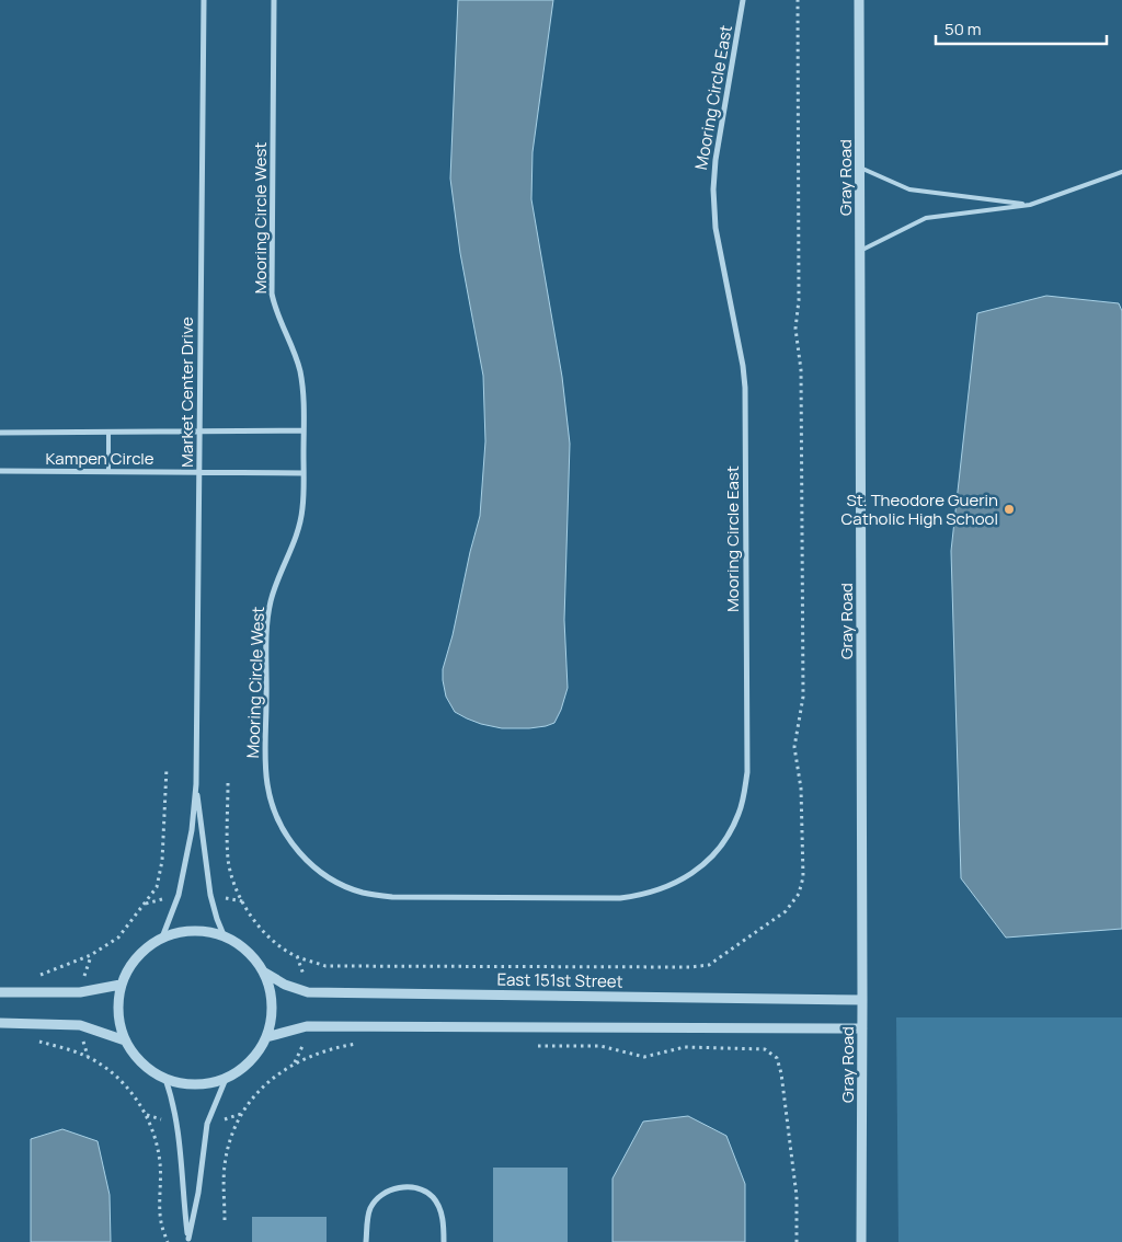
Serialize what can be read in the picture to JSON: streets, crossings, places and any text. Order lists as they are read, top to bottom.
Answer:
{
  "streets": {
    "street": [
      "Mooring Circle East",
      "Gray Road",
      "Mooring Circle West",
      "Market Center Drive",
      "Kampen Circle",
      "East 151st Street"
    ]
  },
  "crossings": [
    ["Mooring Circle East", "Mooring Circle West"],
    ["Gray Road", "East 151st Street"],
    ["Mooring Circle West", "Kampen Circle"],
    ["Market Center Drive", "Kampen Circle"],
    ["Market Center Drive", "East 151st Street"]
  ],
  "places": ["St. Theodore Guerin Catholic High School"],
  "scale_bar": "50 m"
}
